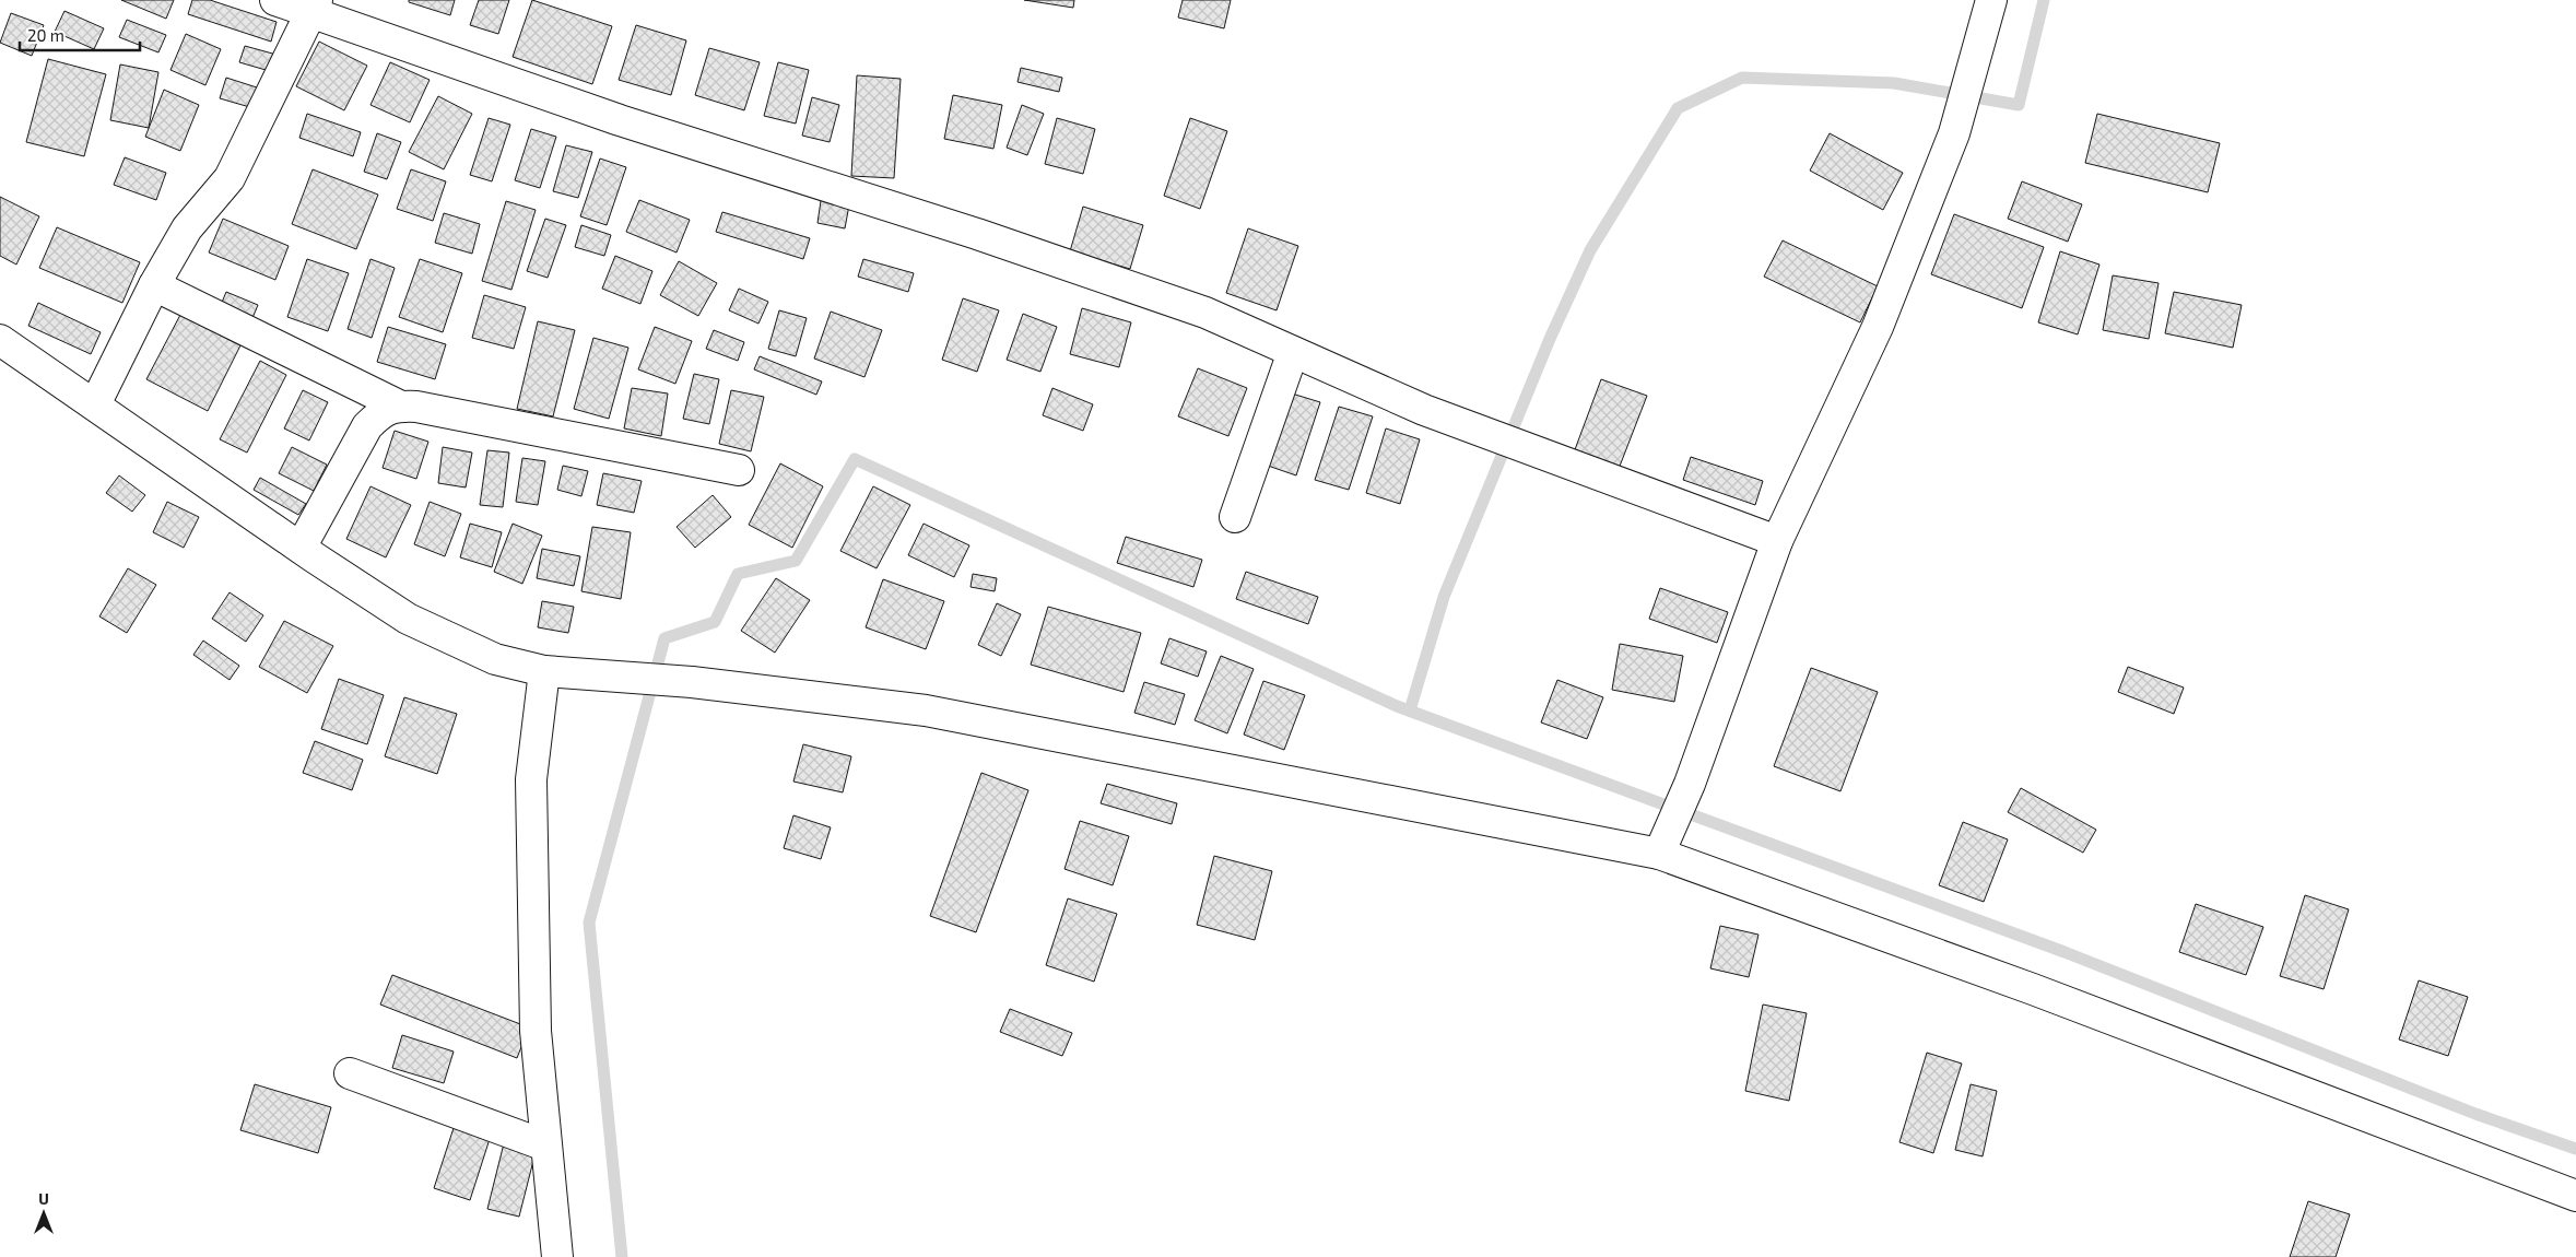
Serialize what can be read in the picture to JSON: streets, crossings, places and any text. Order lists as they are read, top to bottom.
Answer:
{
  "scale_bar": "20 m",
  "north": "top"
}
